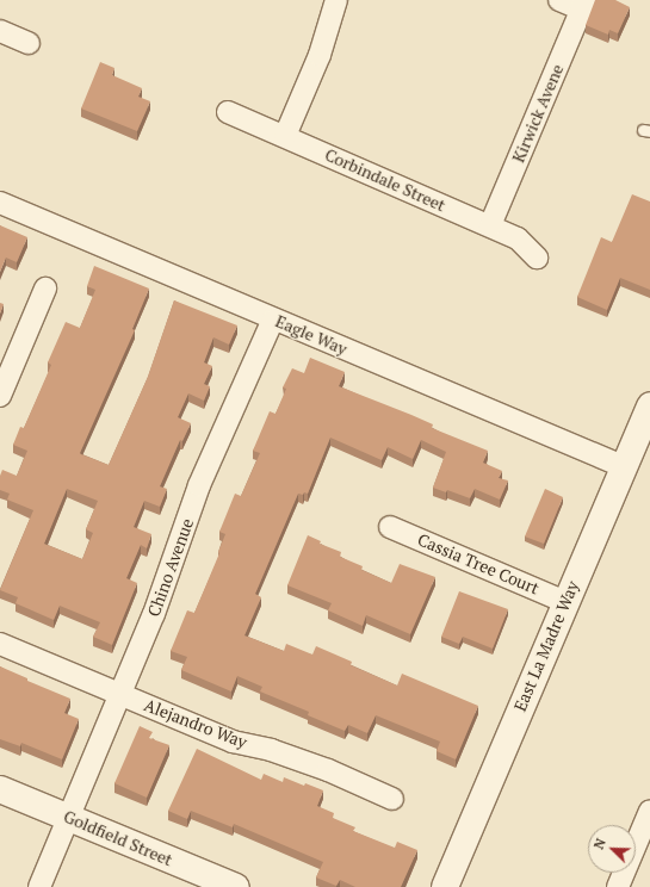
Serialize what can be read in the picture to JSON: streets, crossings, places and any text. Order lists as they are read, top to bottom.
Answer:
{
  "streets": {
    "street": [
      "Kirwick Avene",
      "Corbindale Street",
      "Eagle Way",
      "Cassia Tree Court",
      "Chino Avenue",
      "East La Madre Way",
      "Alejandro Way",
      "Goldfield Street"
    ]
  },
  "crossings": [
    ["Kirwick Avene", "Corbindale Street"],
    ["Eagle Way", "Chino Avenue"],
    ["Eagle Way", "East La Madre Way"],
    ["Cassia Tree Court", "East La Madre Way"],
    ["Chino Avenue", "Alejandro Way"],
    ["Chino Avenue", "Goldfield Street"]
  ],
  "north": "top left"
}
